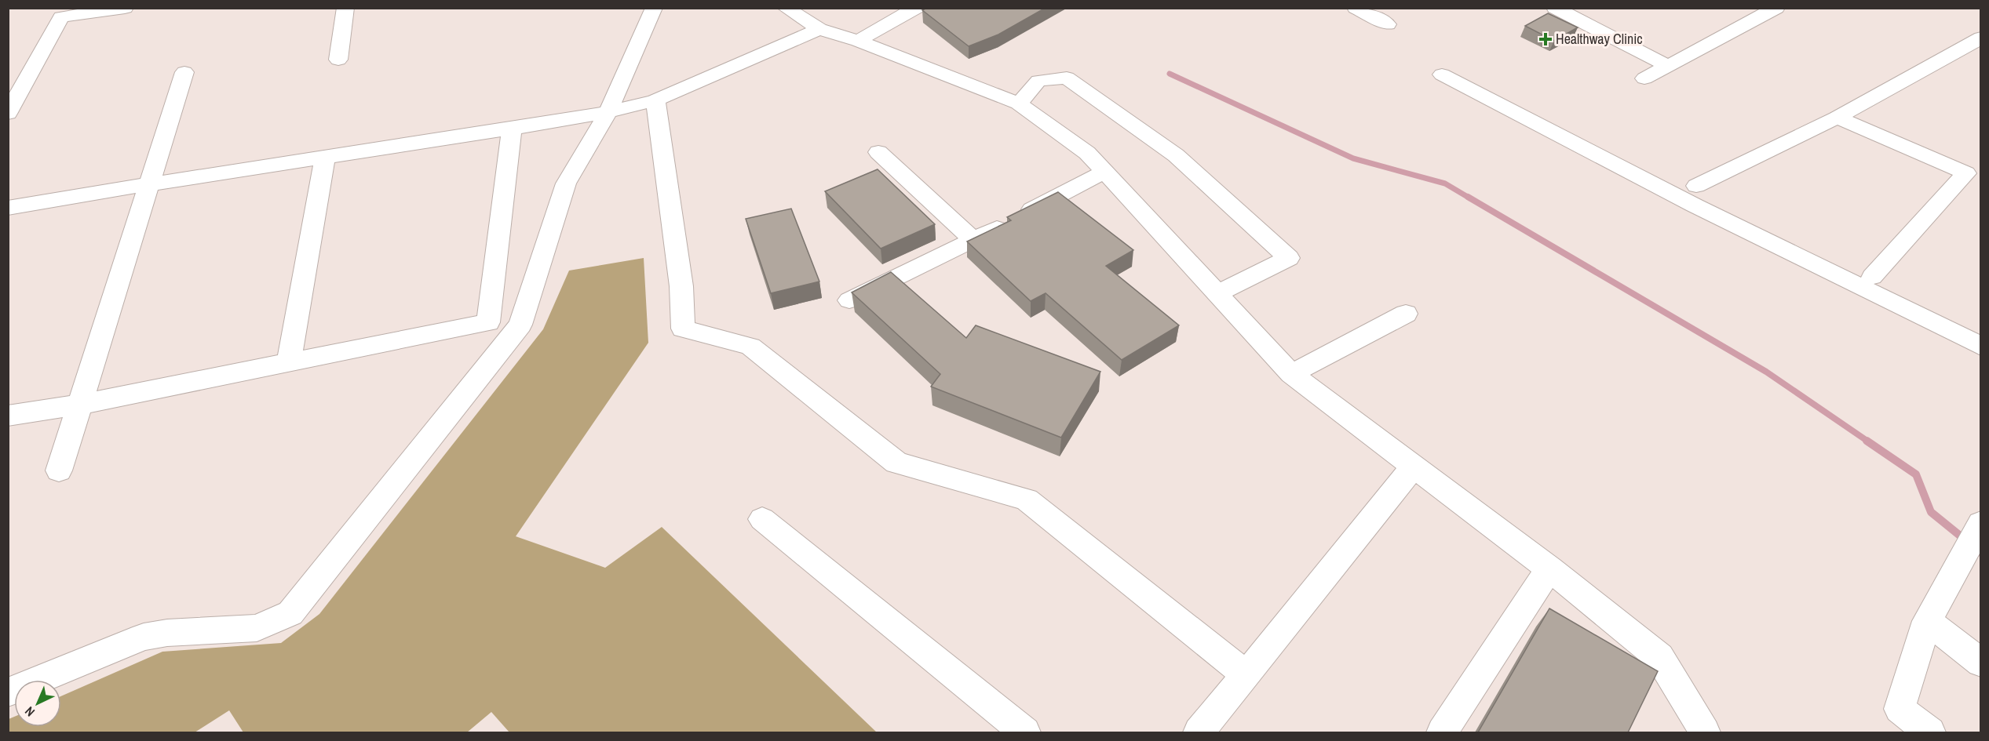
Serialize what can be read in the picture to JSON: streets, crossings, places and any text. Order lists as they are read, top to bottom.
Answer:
{
  "places": {
    "health": ["Healthway Clinic"]
  },
  "north": "bottom left"
}
